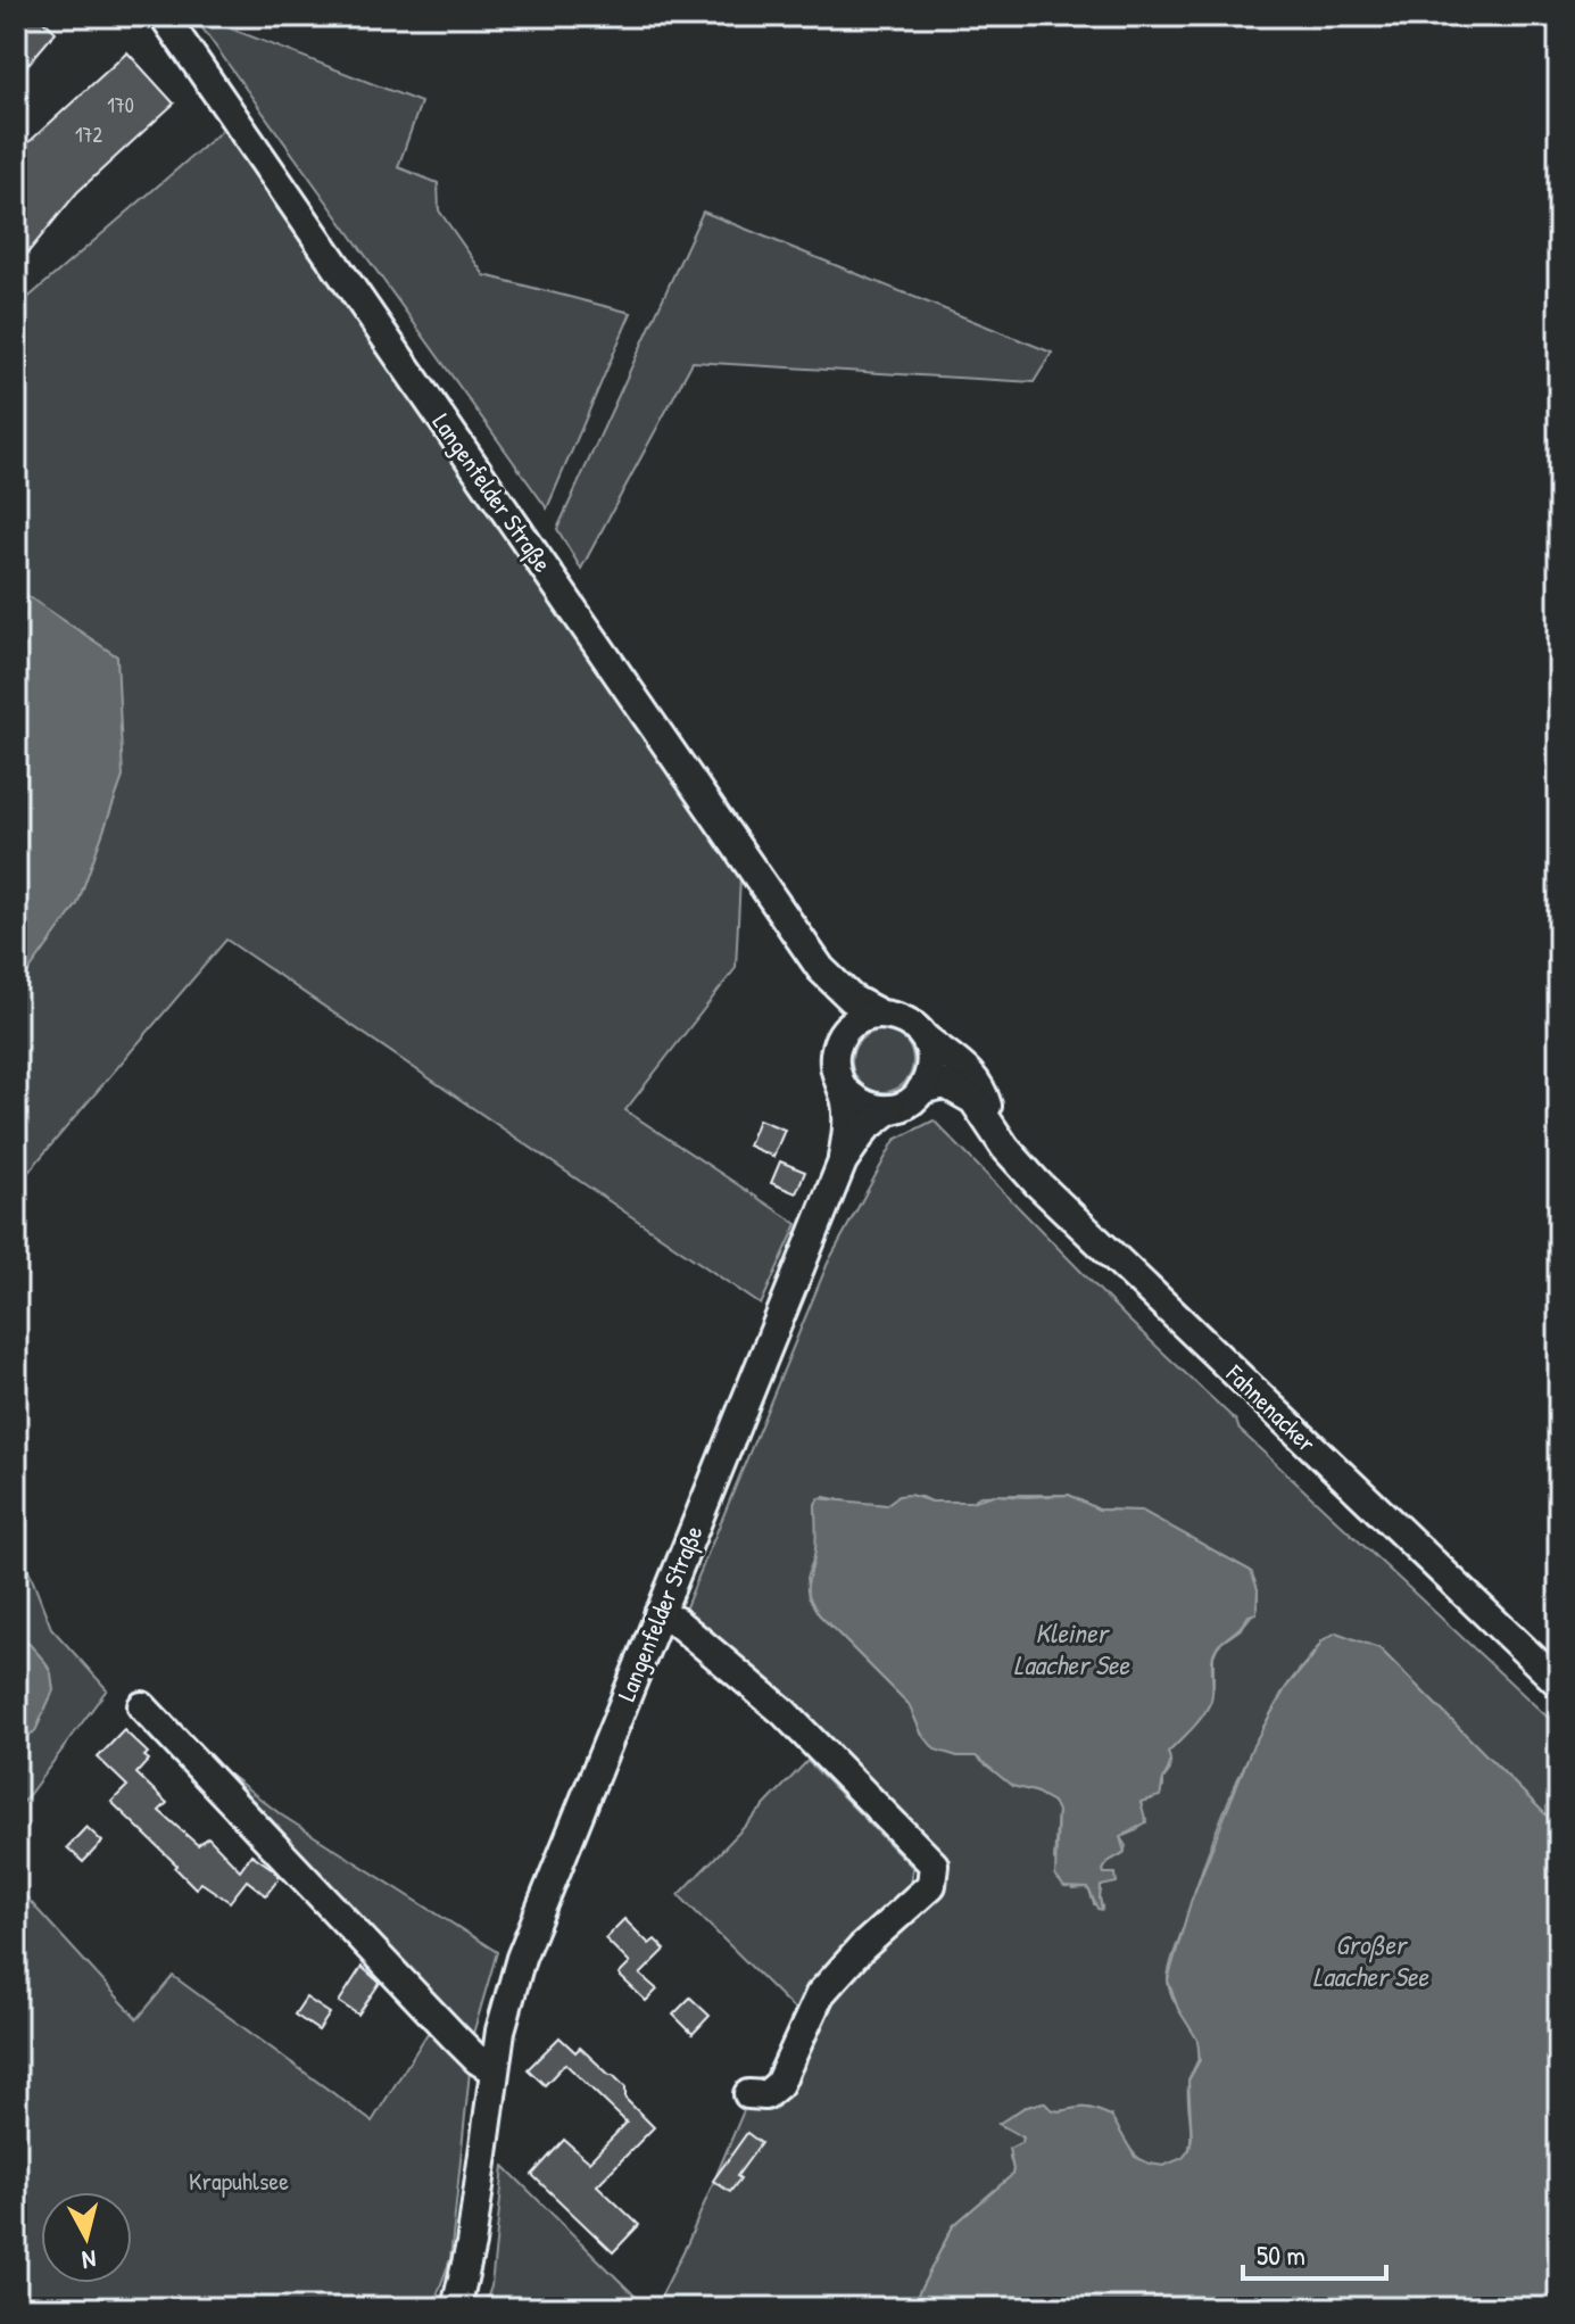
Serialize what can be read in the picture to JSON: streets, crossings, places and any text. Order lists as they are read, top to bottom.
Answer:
{
  "streets": {
    "street": ["Langenfelder Straße", "Fahnenacker"]
  },
  "crossings": [
    ["Langenfelder Straße", "Fahnenacker"]
  ],
  "water": ["Kleiner Laacher See", "Großer Laacher See"],
  "parks": ["Krapuhlsee"],
  "house_numbers": ["170", "172"],
  "scale_bar": "50 m",
  "north": "bottom"
}
